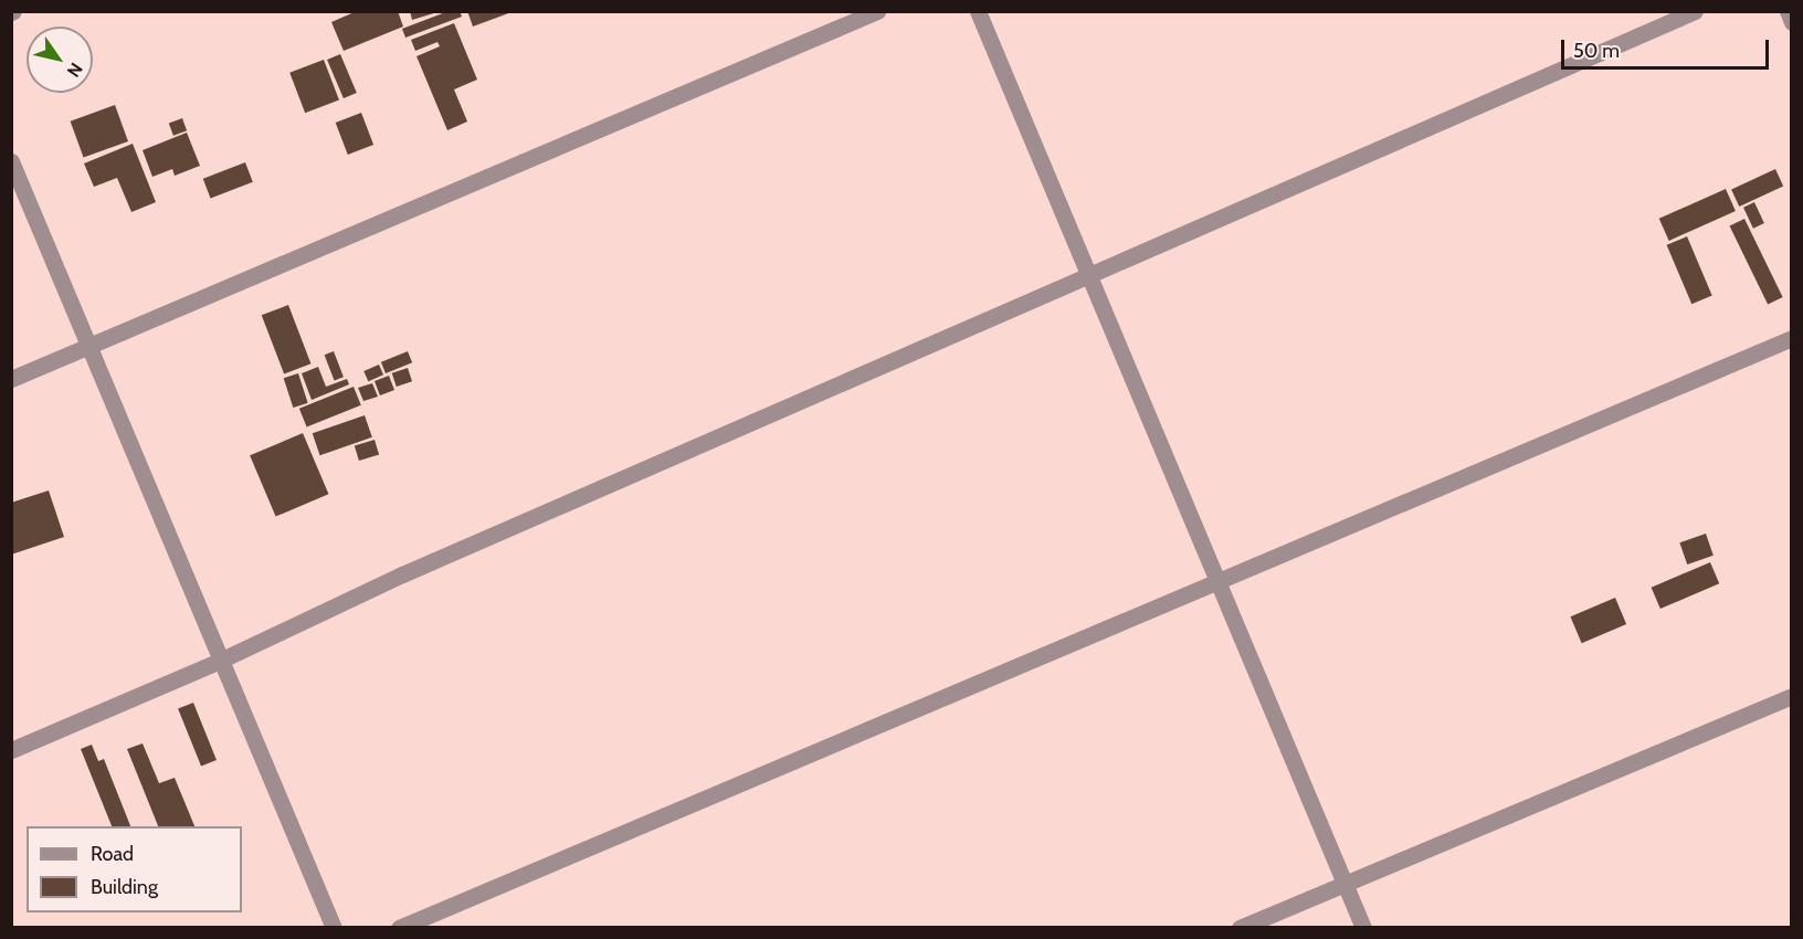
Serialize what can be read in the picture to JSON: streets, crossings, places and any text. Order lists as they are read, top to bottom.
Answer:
{
  "legend": ["Road", "Building"],
  "scale_bar": "50 m",
  "north": "bottom right"
}
